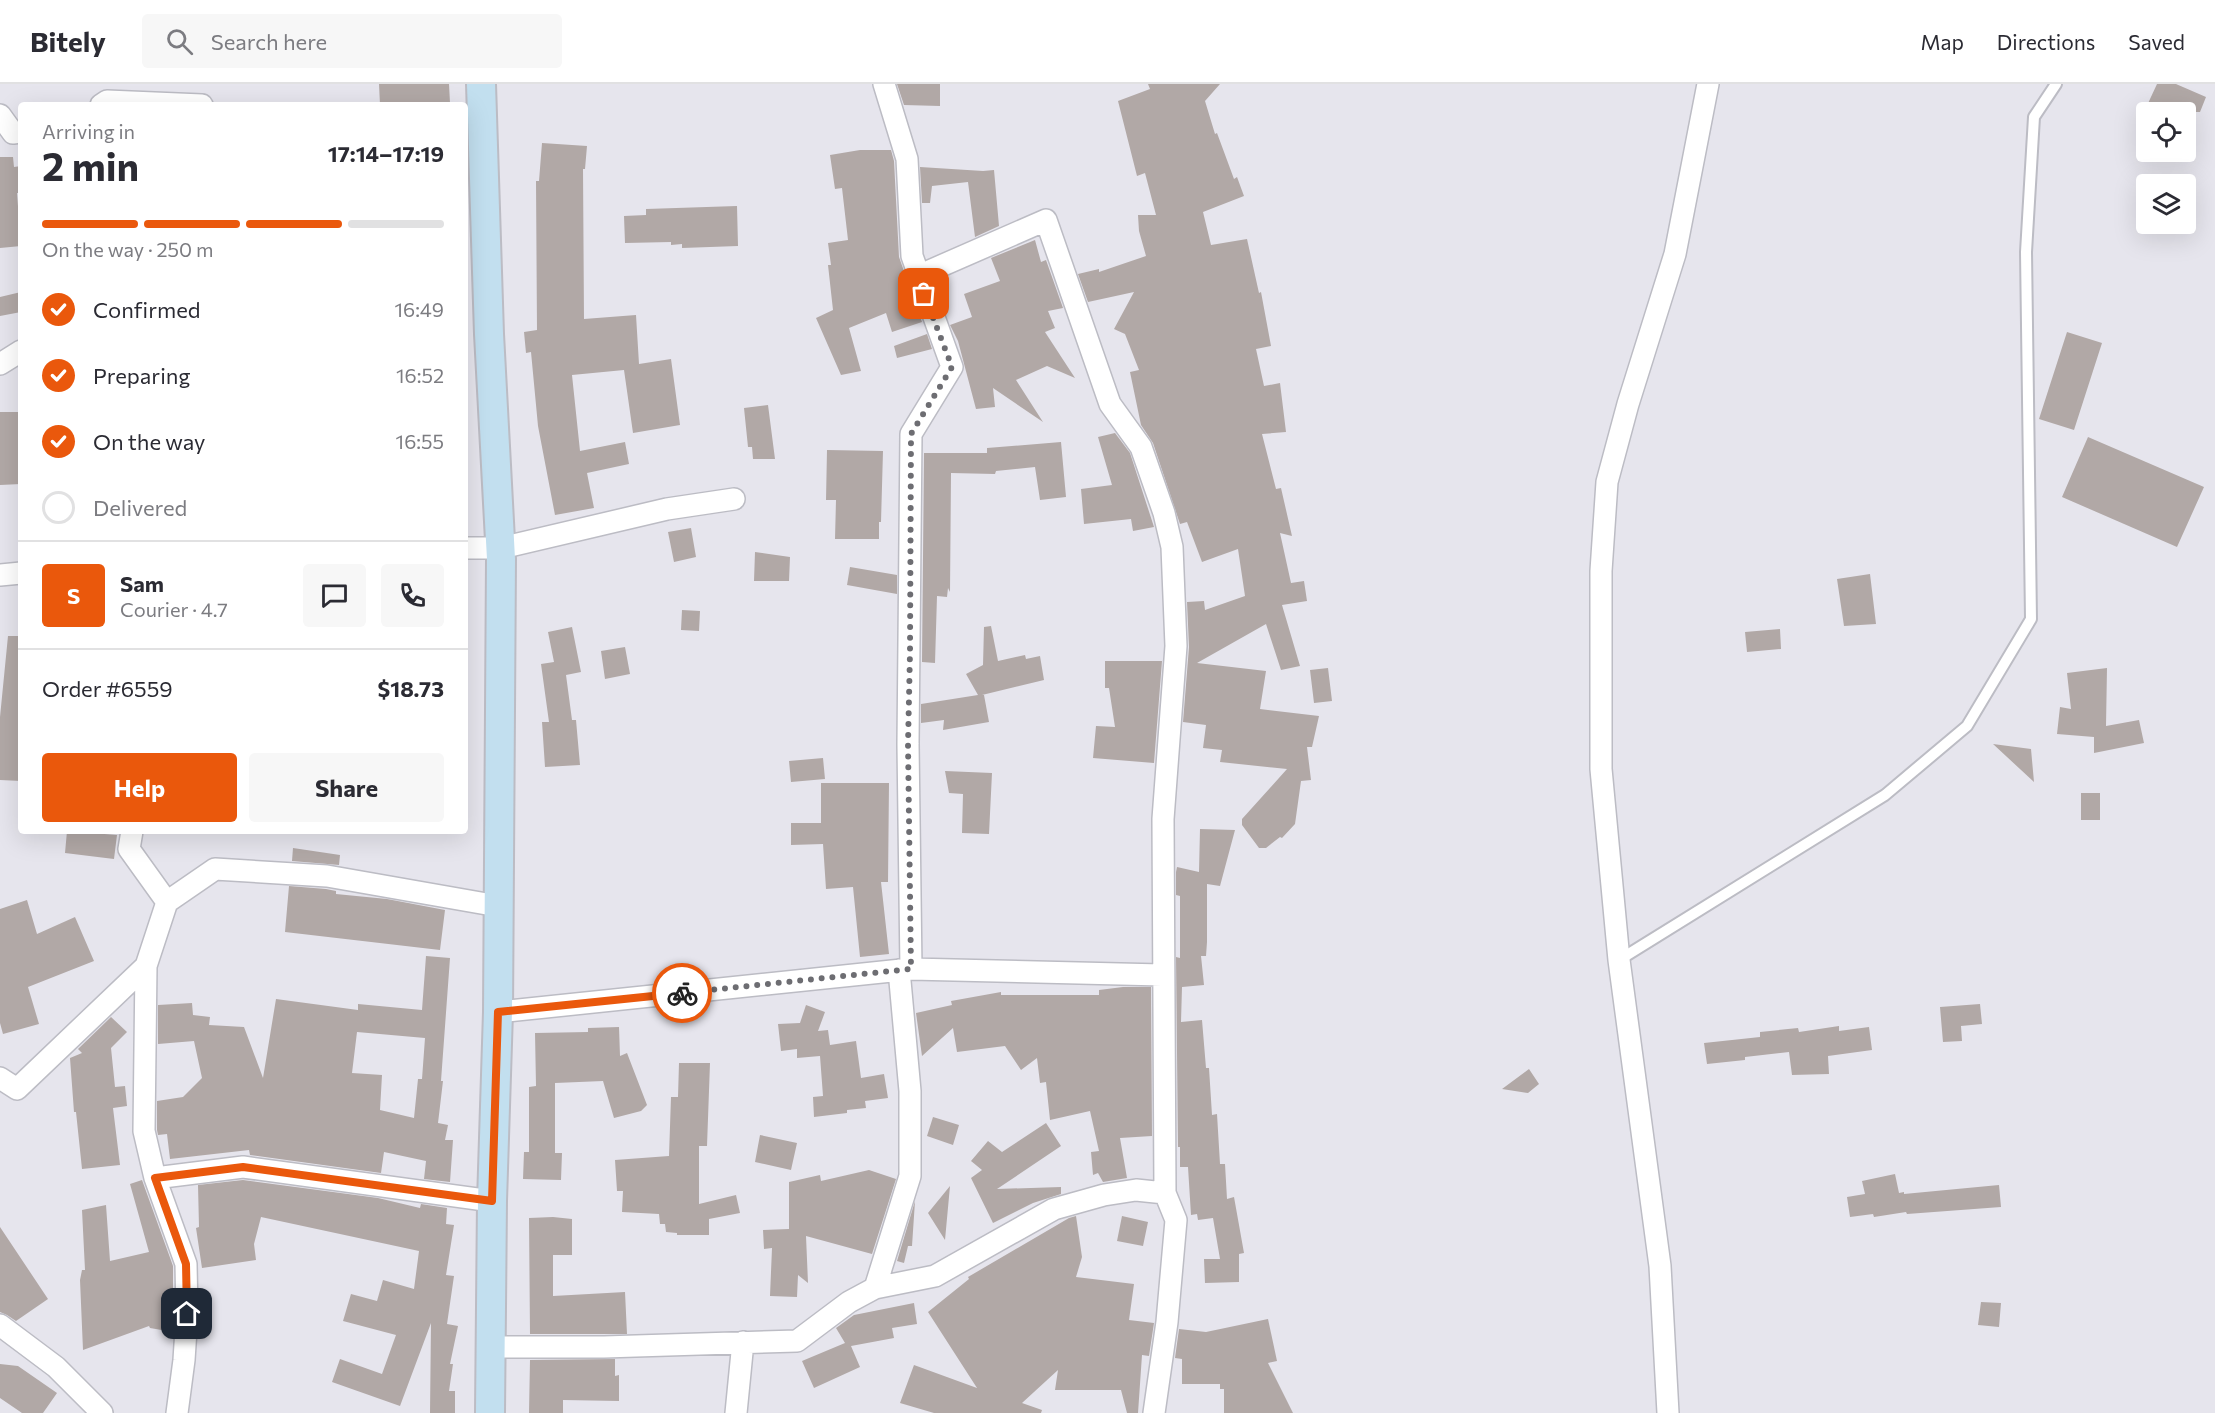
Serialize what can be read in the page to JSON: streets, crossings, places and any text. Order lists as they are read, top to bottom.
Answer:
{
  "page": {
    "header": "Bitely",
    "search": "Search here",
    "nav": ["Map", "Directions", "Saved"],
    "heading": ["2 min", "Arriving in", "17:14–17:19"],
    "panel": [
      "Sam",
      "Courier · 4.7",
      "Order #6559",
      "$18.73"
    ],
    "bar": "On the way · 250 m",
    "list": [
      ["Confirmed", "16:49"],
      ["Preparing", "16:52"],
      ["On the way", "16:55"],
      "Delivered"
    ],
    "round": "S",
    "buttons": ["Help", "Share"]
  }
}
